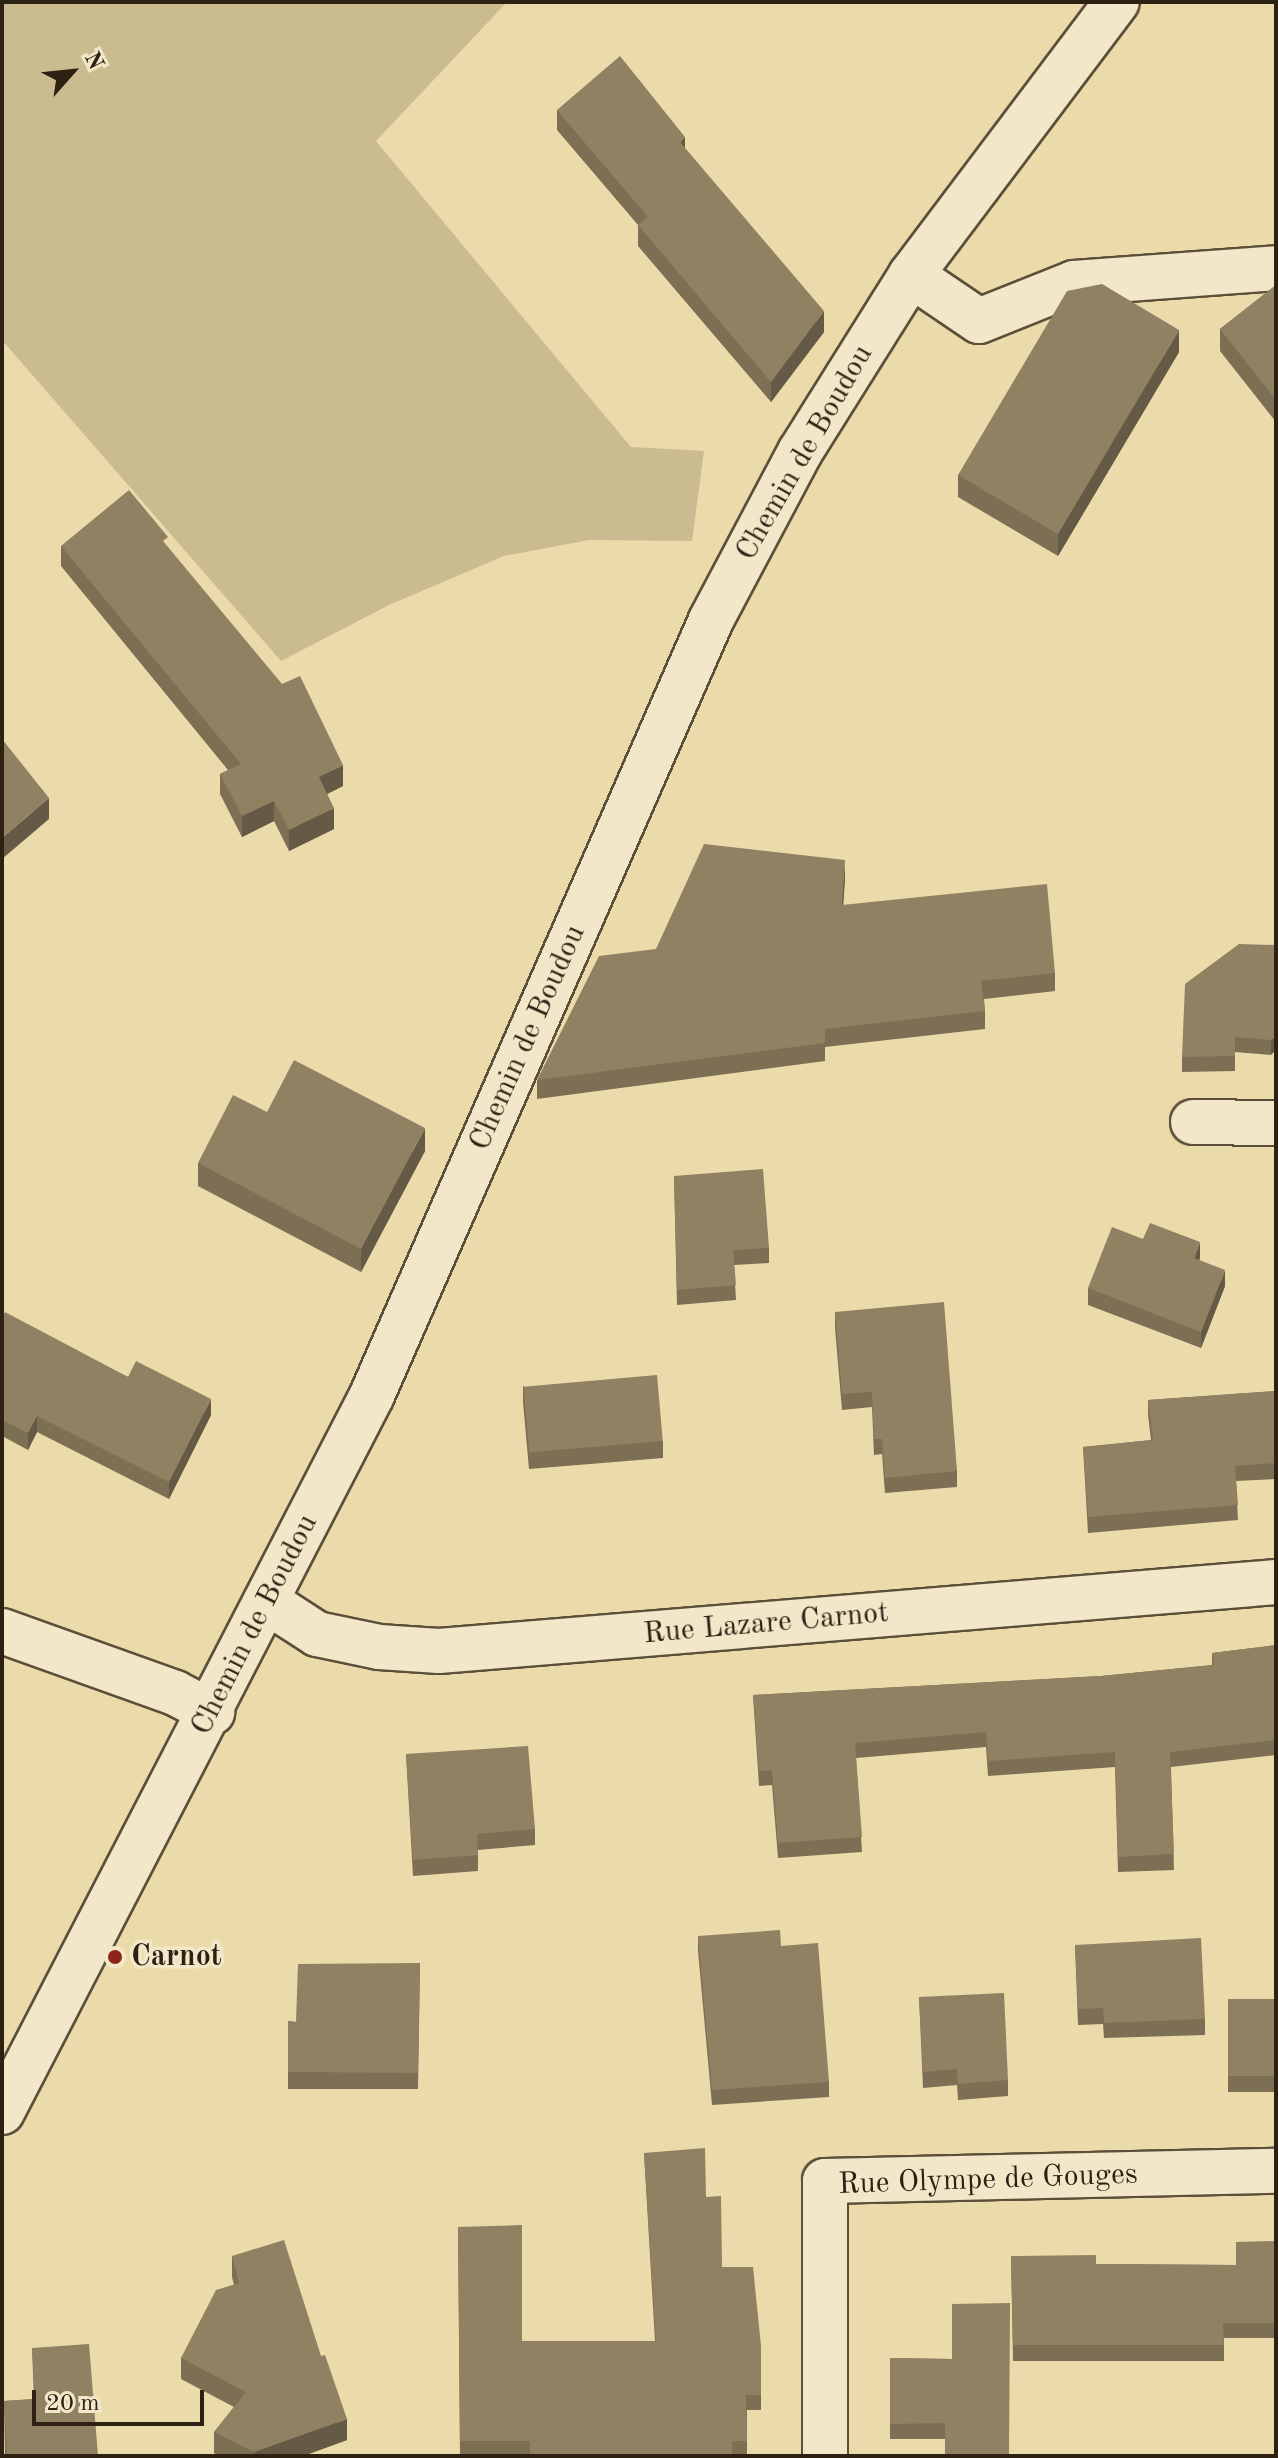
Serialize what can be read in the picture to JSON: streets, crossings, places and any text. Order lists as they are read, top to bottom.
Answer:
{
  "streets": {
    "street": ["Chemin de Boudou", "Rue Lazare Carnot", "Rue Olympe de Gouges"]
  },
  "crossings": [
    ["Chemin de Boudou", "Rue Lazare Carnot"]
  ],
  "places": ["Carnot"],
  "scale_bar": "20 m",
  "north": "top right"
}
